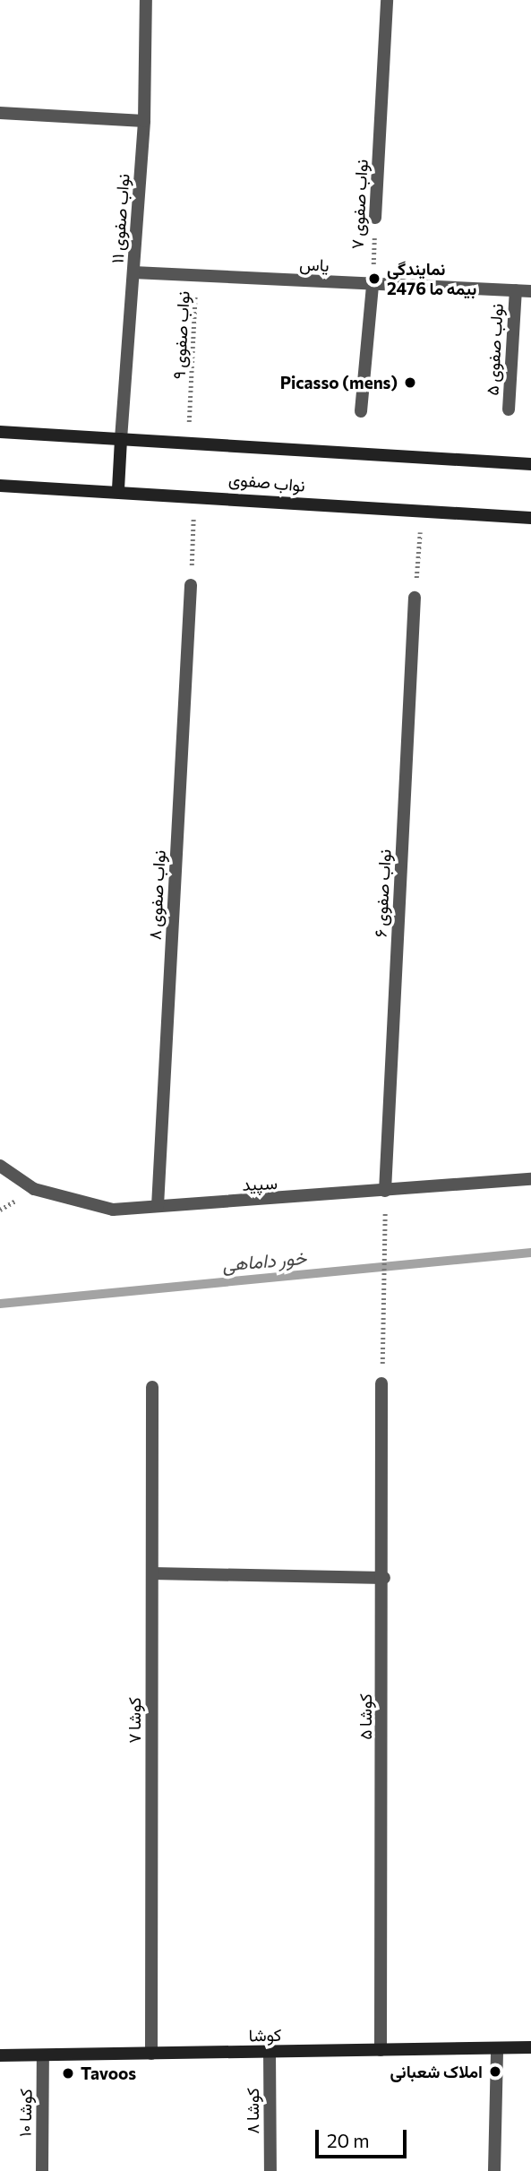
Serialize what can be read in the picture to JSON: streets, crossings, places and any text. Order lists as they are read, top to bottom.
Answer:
{
  "streets": {
    "street": [
      "نواب صفوی ۷",
      "نواب صفوی ۱۱",
      "یاس",
      "نولب صفوی ۵",
      "نواب صفوی",
      "نواب صفوی ۶",
      "نواب صفوی ۸",
      "سپید",
      "کوشا ۵",
      "کوشا ۷",
      "کوشا",
      "کوشا ۸",
      "کوشا ۱۰"
    ],
    "path": ["نواب صفوی ۹"]
  },
  "crossings": [
    ["نواب صفوی ۷", "یاس"],
    ["نواب صفوی ۱۱", "یاس"],
    ["نواب صفوی ۱۱", "نواب صفوی"],
    ["یاس", "نواب صفوی ۹"],
    ["یاس", "نولب صفوی ۵"],
    ["نواب صفوی ۶", "سپید"],
    ["نواب صفوی ۸", "سپید"],
    ["کوشا ۵", "کوشا"],
    ["کوشا ۷", "کوشا"],
    ["کوشا", "کوشا ۸"],
    ["کوشا", "کوشا ۱۰"]
  ],
  "water": ["خور داماهی"],
  "places": [
    "نمایندگی بیمه ما 2476",
    "Picasso (mens)",
    "املاک شعبانی",
    "Tavoos"
  ],
  "scale_bar": "20 m"
}
